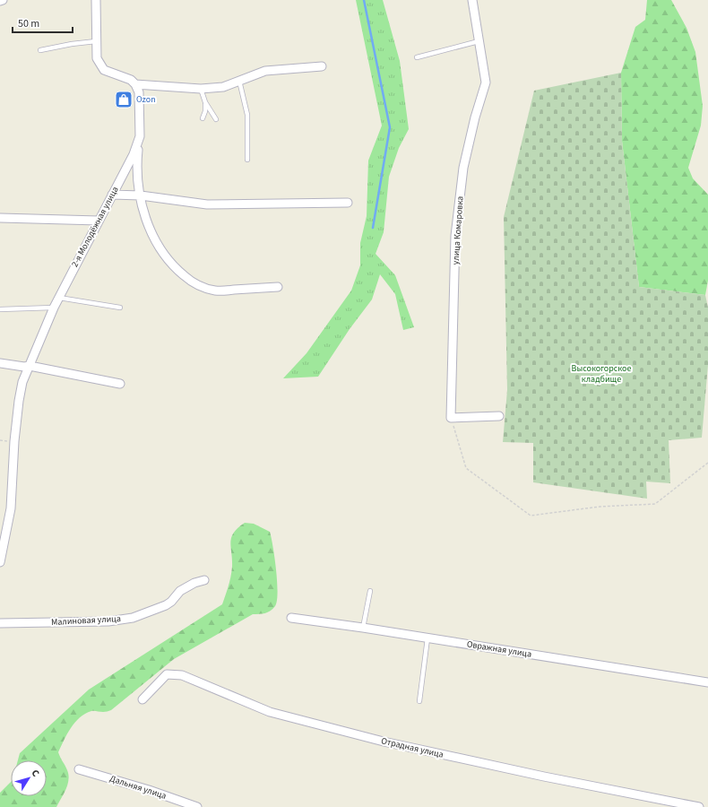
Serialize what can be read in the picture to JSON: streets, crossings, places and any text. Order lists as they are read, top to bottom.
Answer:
{
  "streets": {
    "street": [
      "2-я Молодёжная улица",
      "улица Комаровка",
      "Малиновая улица",
      "Овражная улица",
      "Отрадная улица",
      "Дальняя улица"
    ]
  },
  "parks": ["Высокогорское кладбище"],
  "places": {
    "shop": ["Ozon"]
  },
  "scale_bar": "50 m",
  "north": "top right"
}
